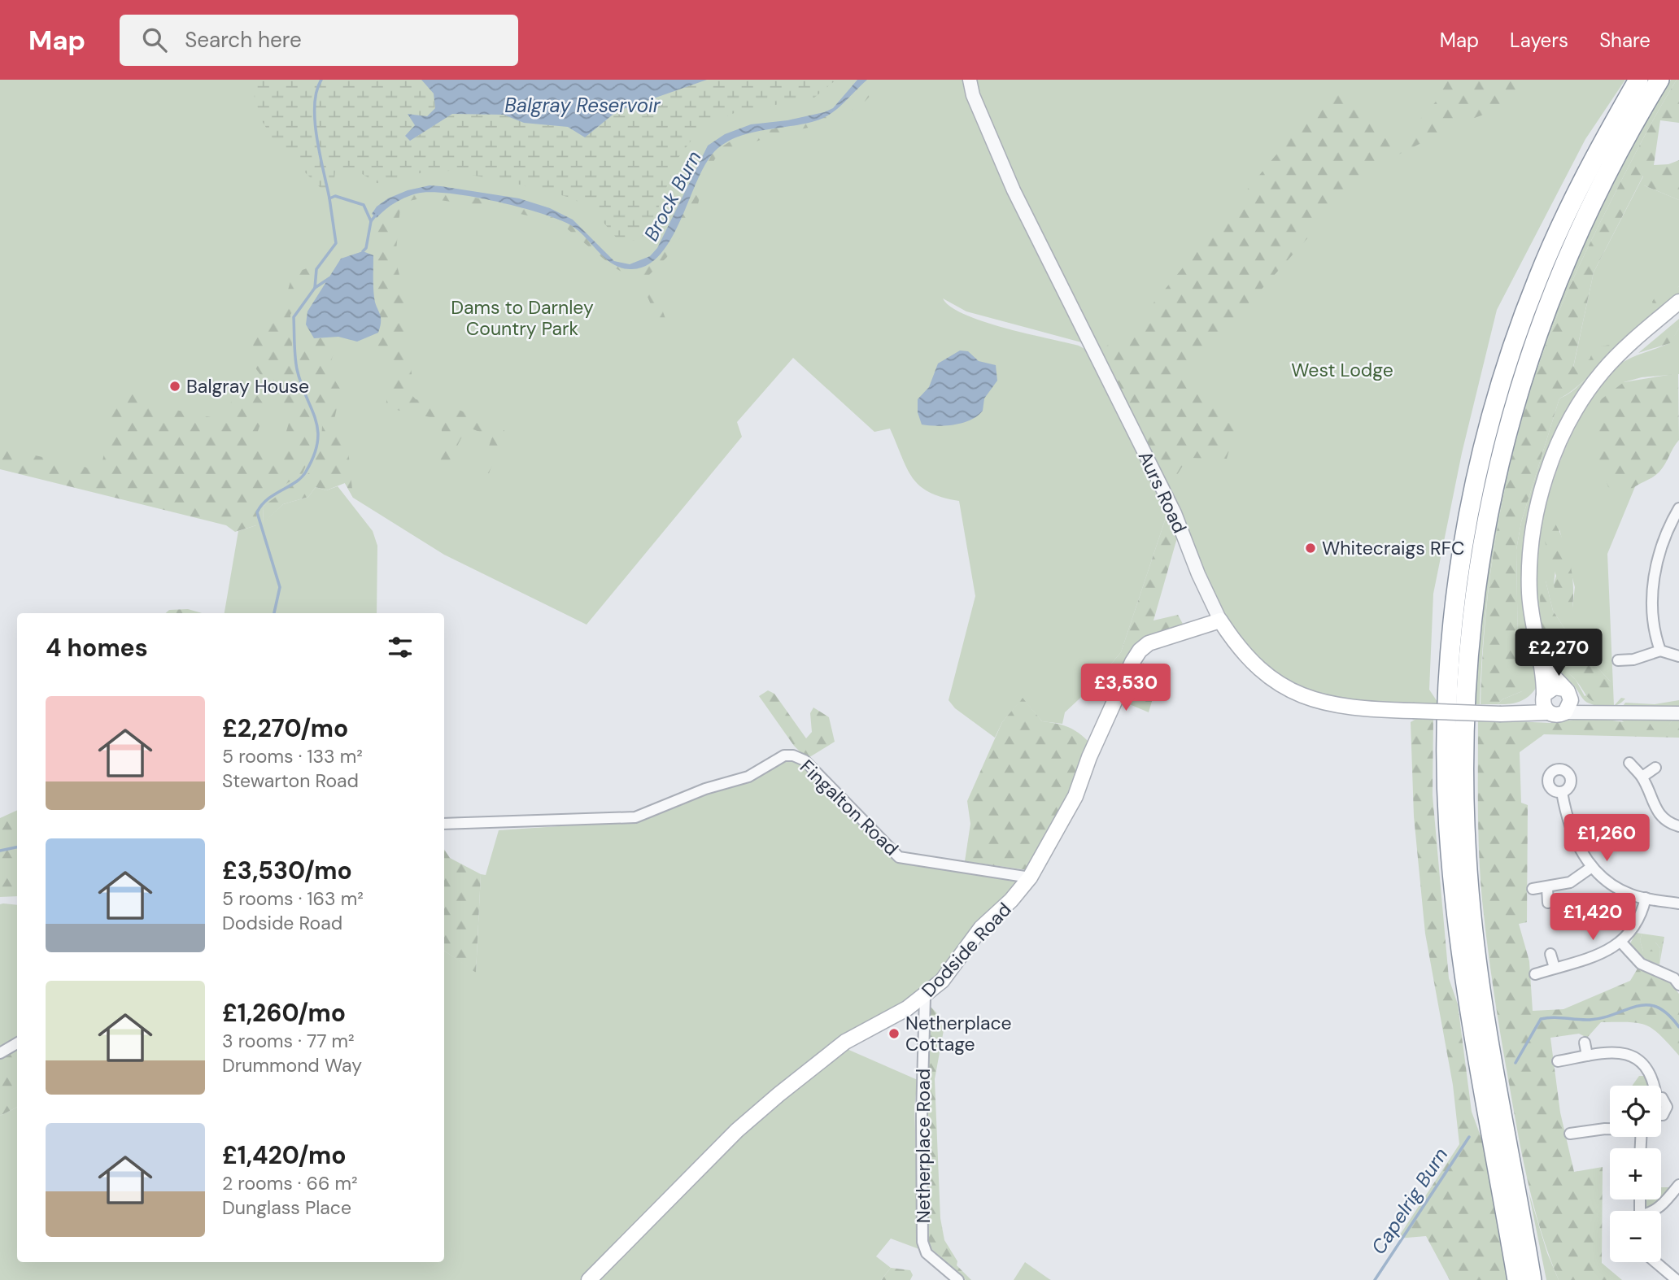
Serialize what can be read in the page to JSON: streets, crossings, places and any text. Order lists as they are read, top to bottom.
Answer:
{
  "streets": {
    "main road": ["Aurs Road", "Dodside Road"],
    "street": ["Fingalton Road", "Netherplace Road"]
  },
  "crossings": [
    ["Aurs Road", "Dodside Road"],
    ["Fingalton Road", "Dodside Road"],
    ["Dodside Road", "Netherplace Road"]
  ],
  "water": ["Balgray Reservoir", "Brock Burn", "Capelrig Burn"],
  "parks": ["Dams to Darnley Country Park", "West Lodge"],
  "places": ["Balgray House", "Whitecraigs RFC", "Netherplace Cottage"],
  "page": {
    "header": "Map",
    "search": "Search here",
    "nav": ["Map", "Layers", "Share"],
    "heading": "4 homes",
    "price": [
      "£2,270",
      "£3,530",
      "£1,260",
      "£1,420"
    ],
    "list": [
      {
        "name": "£2,270/mo",
        "note": "5 rooms · 133 m² · Stewarton Road"
      },
      {
        "name": "£3,530/mo",
        "note": "5 rooms · 163 m² · Dodside Road"
      },
      {
        "name": "£1,260/mo",
        "note": "3 rooms · 77 m² · Drummond Way"
      },
      {
        "name": "£1,420/mo",
        "note": "2 rooms · 66 m² · Dunglass Place"
      }
    ],
    "map_buttons": ["+", "−"]
  }
}
